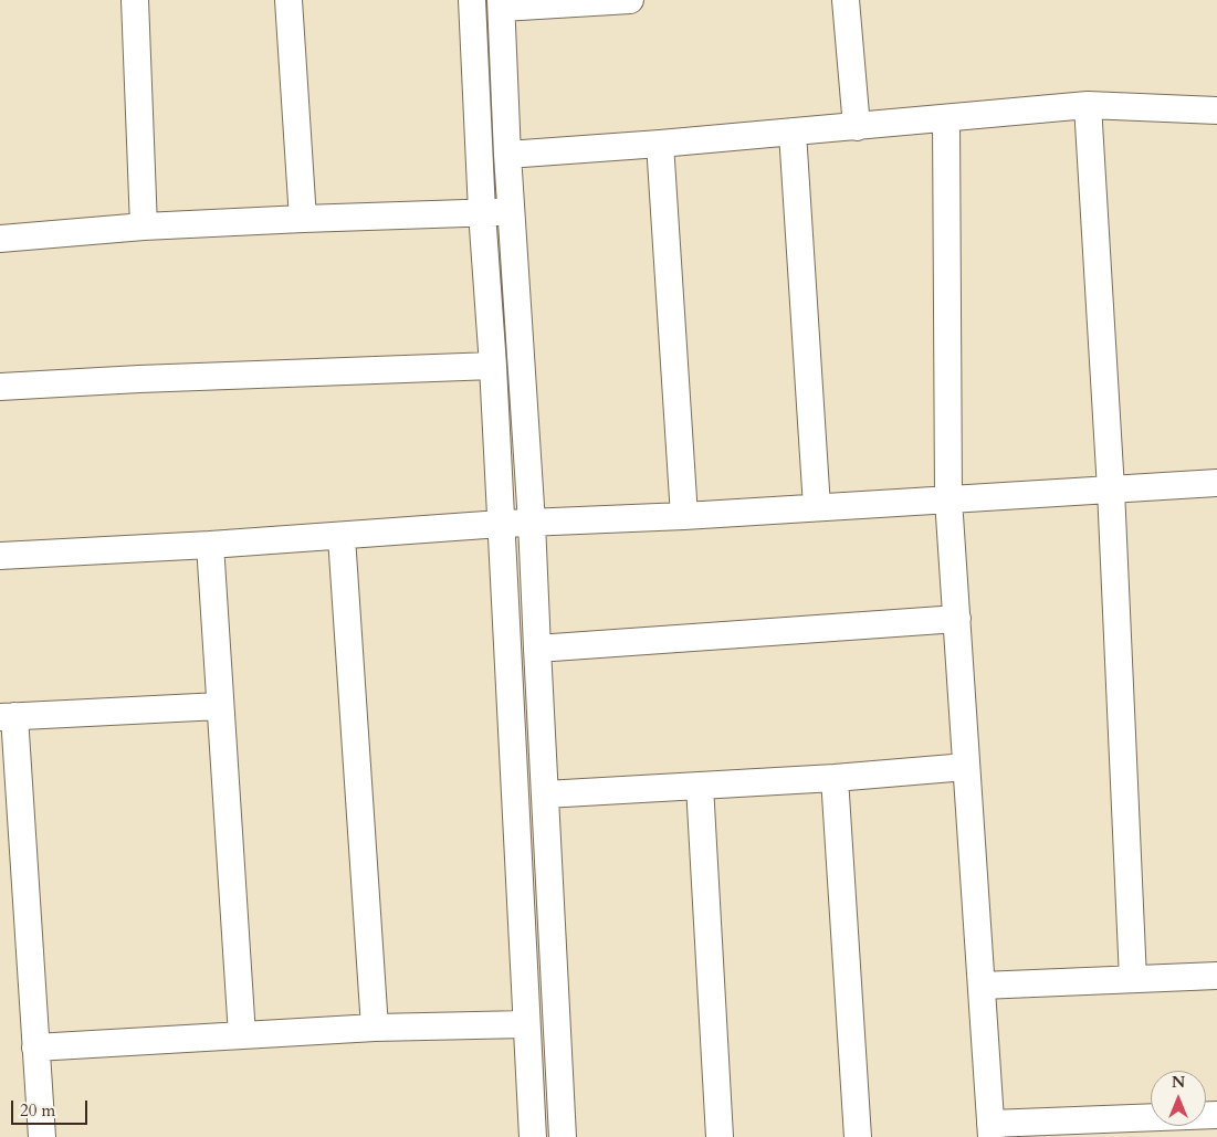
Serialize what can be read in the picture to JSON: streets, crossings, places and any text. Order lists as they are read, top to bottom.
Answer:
{
  "scale_bar": "20 m",
  "north": "top"
}
